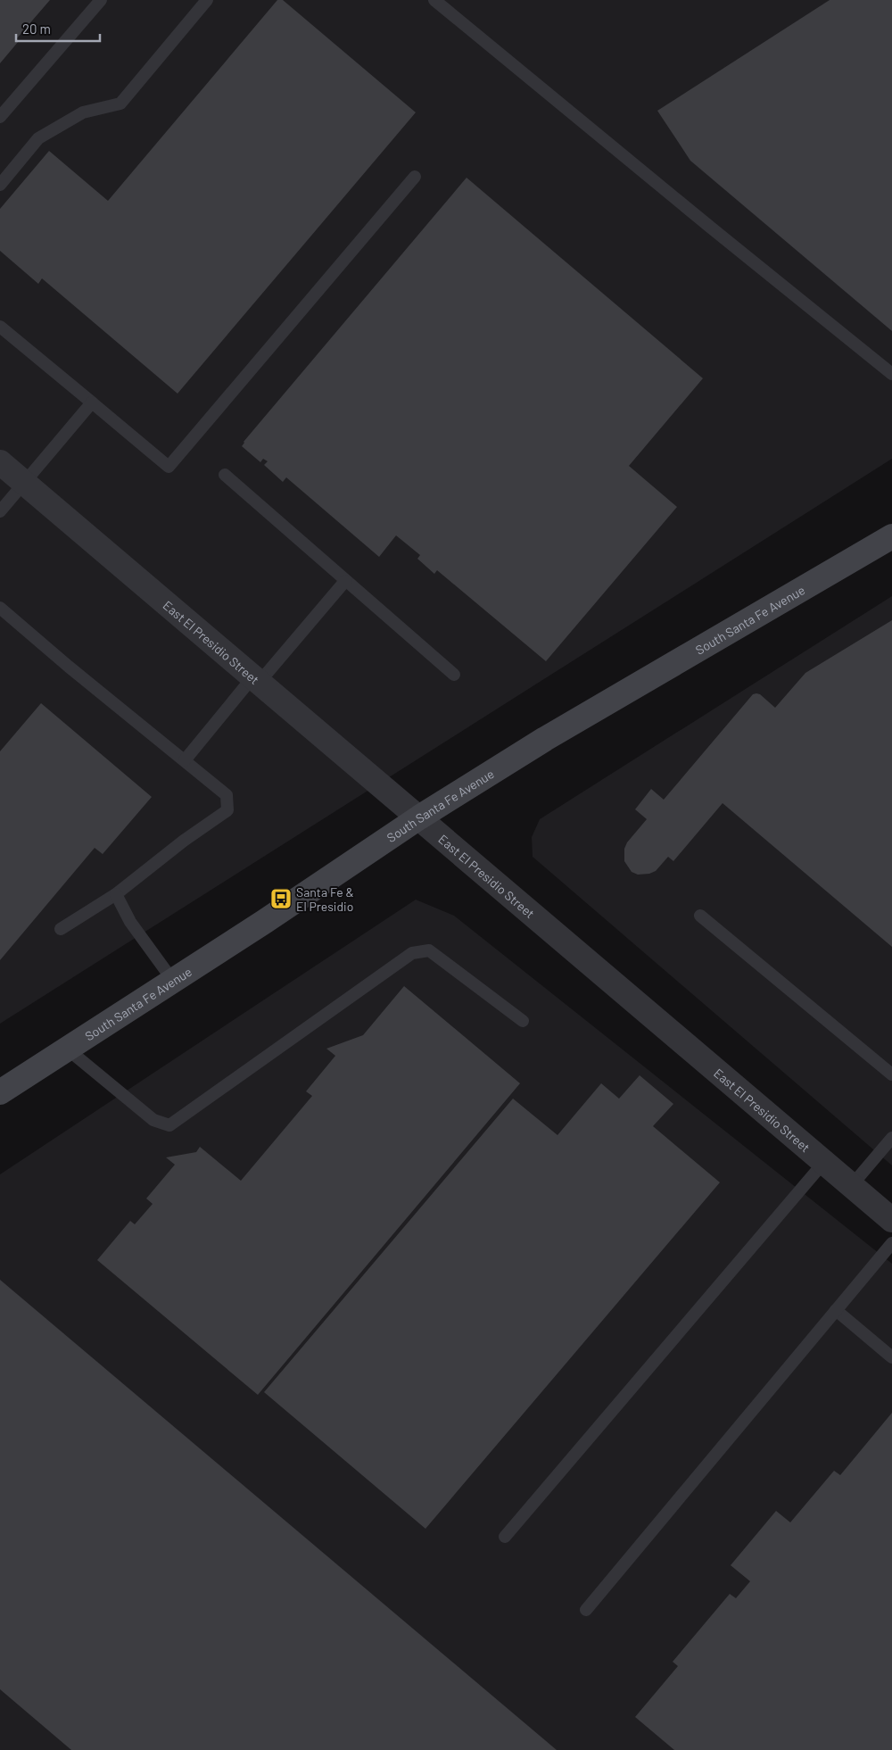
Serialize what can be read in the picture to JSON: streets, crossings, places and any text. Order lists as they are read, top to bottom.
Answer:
{
  "streets": {
    "main road": ["South Santa Fe Avenue"],
    "street": ["East El Presidio Street"]
  },
  "crossings": [
    ["South Santa Fe Avenue", "East El Presidio Street"]
  ],
  "places": {
    "bus stop": ["Santa Fe & El Presidio"]
  },
  "scale_bar": "20 m"
}
